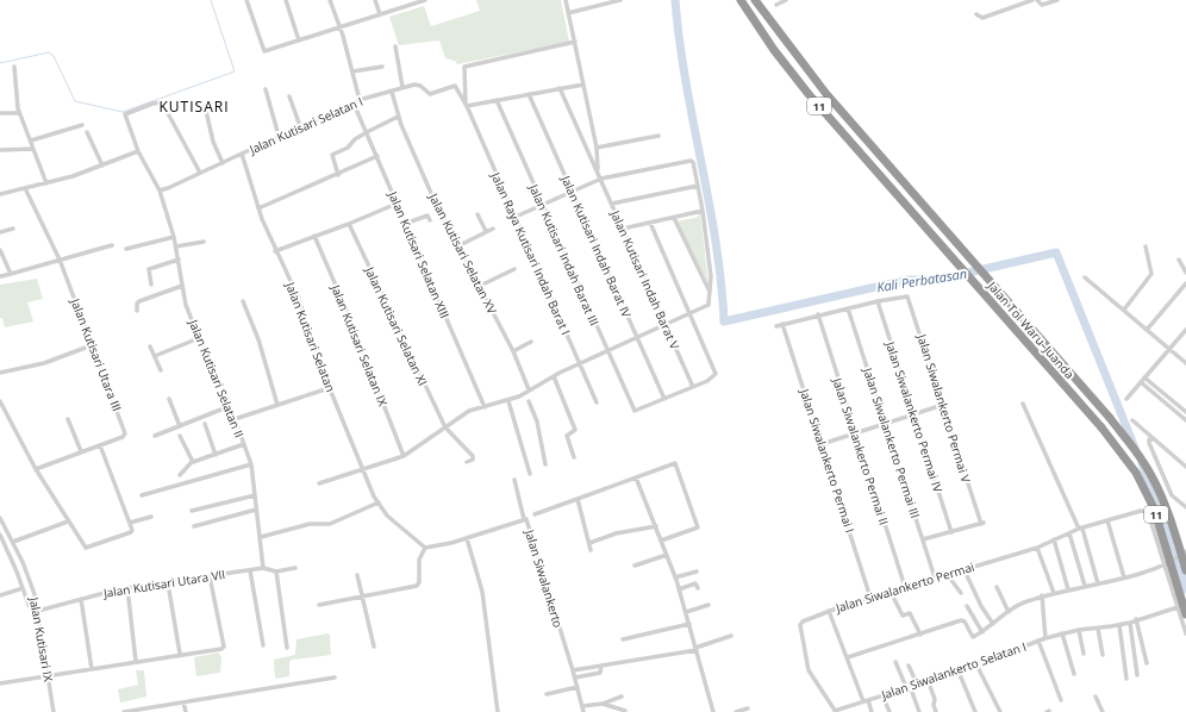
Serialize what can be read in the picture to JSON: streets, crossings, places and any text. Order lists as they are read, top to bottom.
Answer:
{
  "streets": {
    "highway": ["11", "Jalan Tol Waru–Juanda"],
    "street": [
      "Jalan Kutisari Selatan I",
      "Jalan Kutisari Indah Barat IV",
      "Jalan Kutisari Selatan XV",
      "Jalan Raya Kutisari Indah Barat I",
      "Jalan Kutisari Selatan XIII",
      "Jalan Kutisari Indah Barat III",
      "Jalan Kutisari Indah Barat V",
      "Jalan Kutisari Selatan XI",
      "Jalan Kutisari Selatan",
      "Jalan Kutisari Selatan IX",
      "Jalan Kutisari Utara III",
      "Jalan Kutisari Selatan II",
      "Jalan Siwalankerto Permai V",
      "Jalan Siwalankerto Permai IV",
      "Jalan Siwalankerto Permai III",
      "Jalan Siwalankerto Permai II",
      "Jalan Siwalankerto Permai I",
      "Jalan Siwalankerto",
      "Jalan Kutisari Utara VII",
      "Jalan Siwalankerto Permai",
      "Jalan Kutisari IX",
      "Jalan Siwalankerto Selatan I"
    ]
  },
  "crossings": [
    ["Jalan Kutisari Selatan I", "Jalan Kutisari Selatan XV"],
    ["Jalan Kutisari Selatan I", "Jalan Raya Kutisari Indah Barat I"],
    ["Jalan Kutisari Selatan I", "Jalan Kutisari Selatan XIII"],
    ["Jalan Kutisari Selatan I", "Jalan Kutisari Selatan"],
    ["Jalan Kutisari Indah Barat IV", "Jalan Kutisari Indah Barat III"],
    ["Jalan Kutisari Selatan", "Jalan Siwalankerto"],
    ["Jalan Kutisari Selatan II", "Jalan Kutisari Utara VII"],
    ["Jalan Siwalankerto Permai V", "Jalan Siwalankerto Permai IV"],
    ["Jalan Siwalankerto Permai III", "Jalan Siwalankerto Permai"],
    ["Jalan Siwalankerto Permai II", "Jalan Siwalankerto Permai"],
    ["Jalan Siwalankerto Permai I", "Jalan Siwalankerto Permai"],
    ["Jalan Kutisari Utara VII", "Jalan Kutisari IX"],
    ["Jalan Siwalankerto Permai", "Jalan Siwalankerto Selatan I"]
  ],
  "districts": ["KUTISARI"],
  "water": ["Kali Perbatasan"]
}
